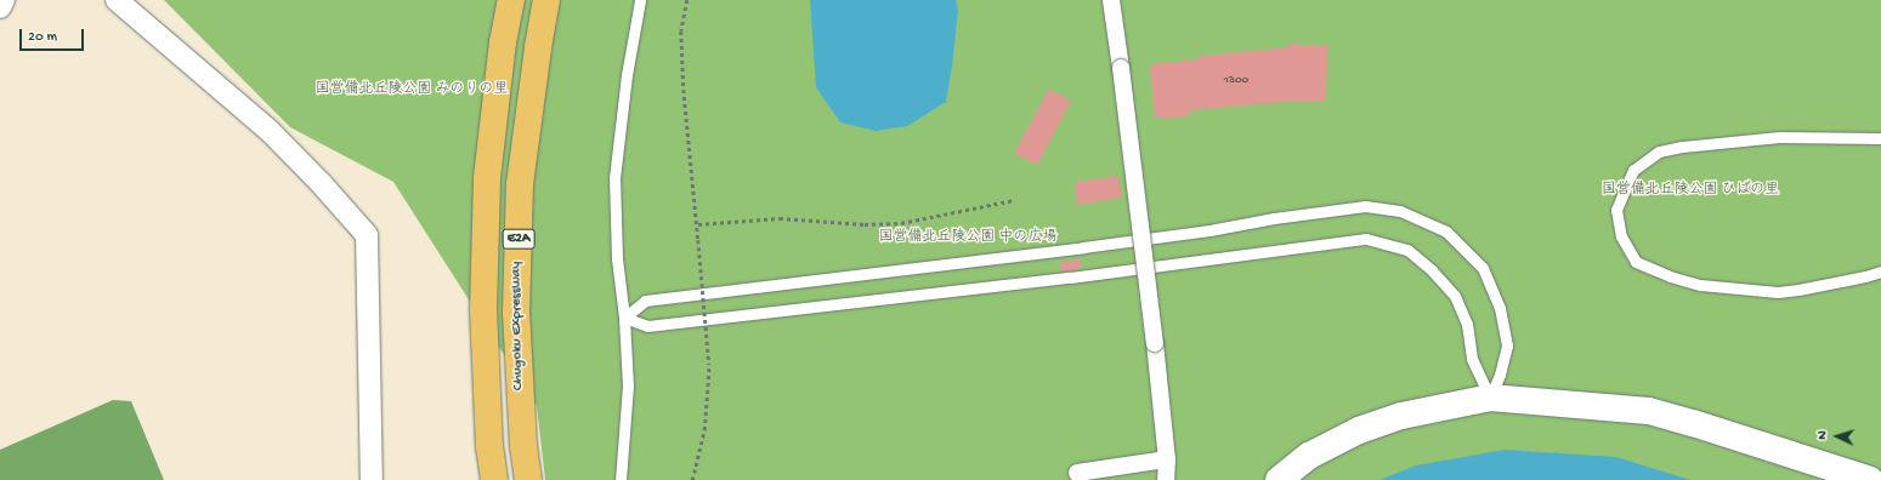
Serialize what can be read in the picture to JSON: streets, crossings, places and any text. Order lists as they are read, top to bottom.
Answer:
{
  "streets": {
    "highway": ["E2A", "Chugoku Expressway"]
  },
  "parks": ["国営備北丘陵公園 みのりの里", "国営備北丘陵公園 ひばの里", "国営備北丘陵公園 中の広場"],
  "house_numbers": ["1300"],
  "scale_bar": "20 m",
  "north": "left"
}
